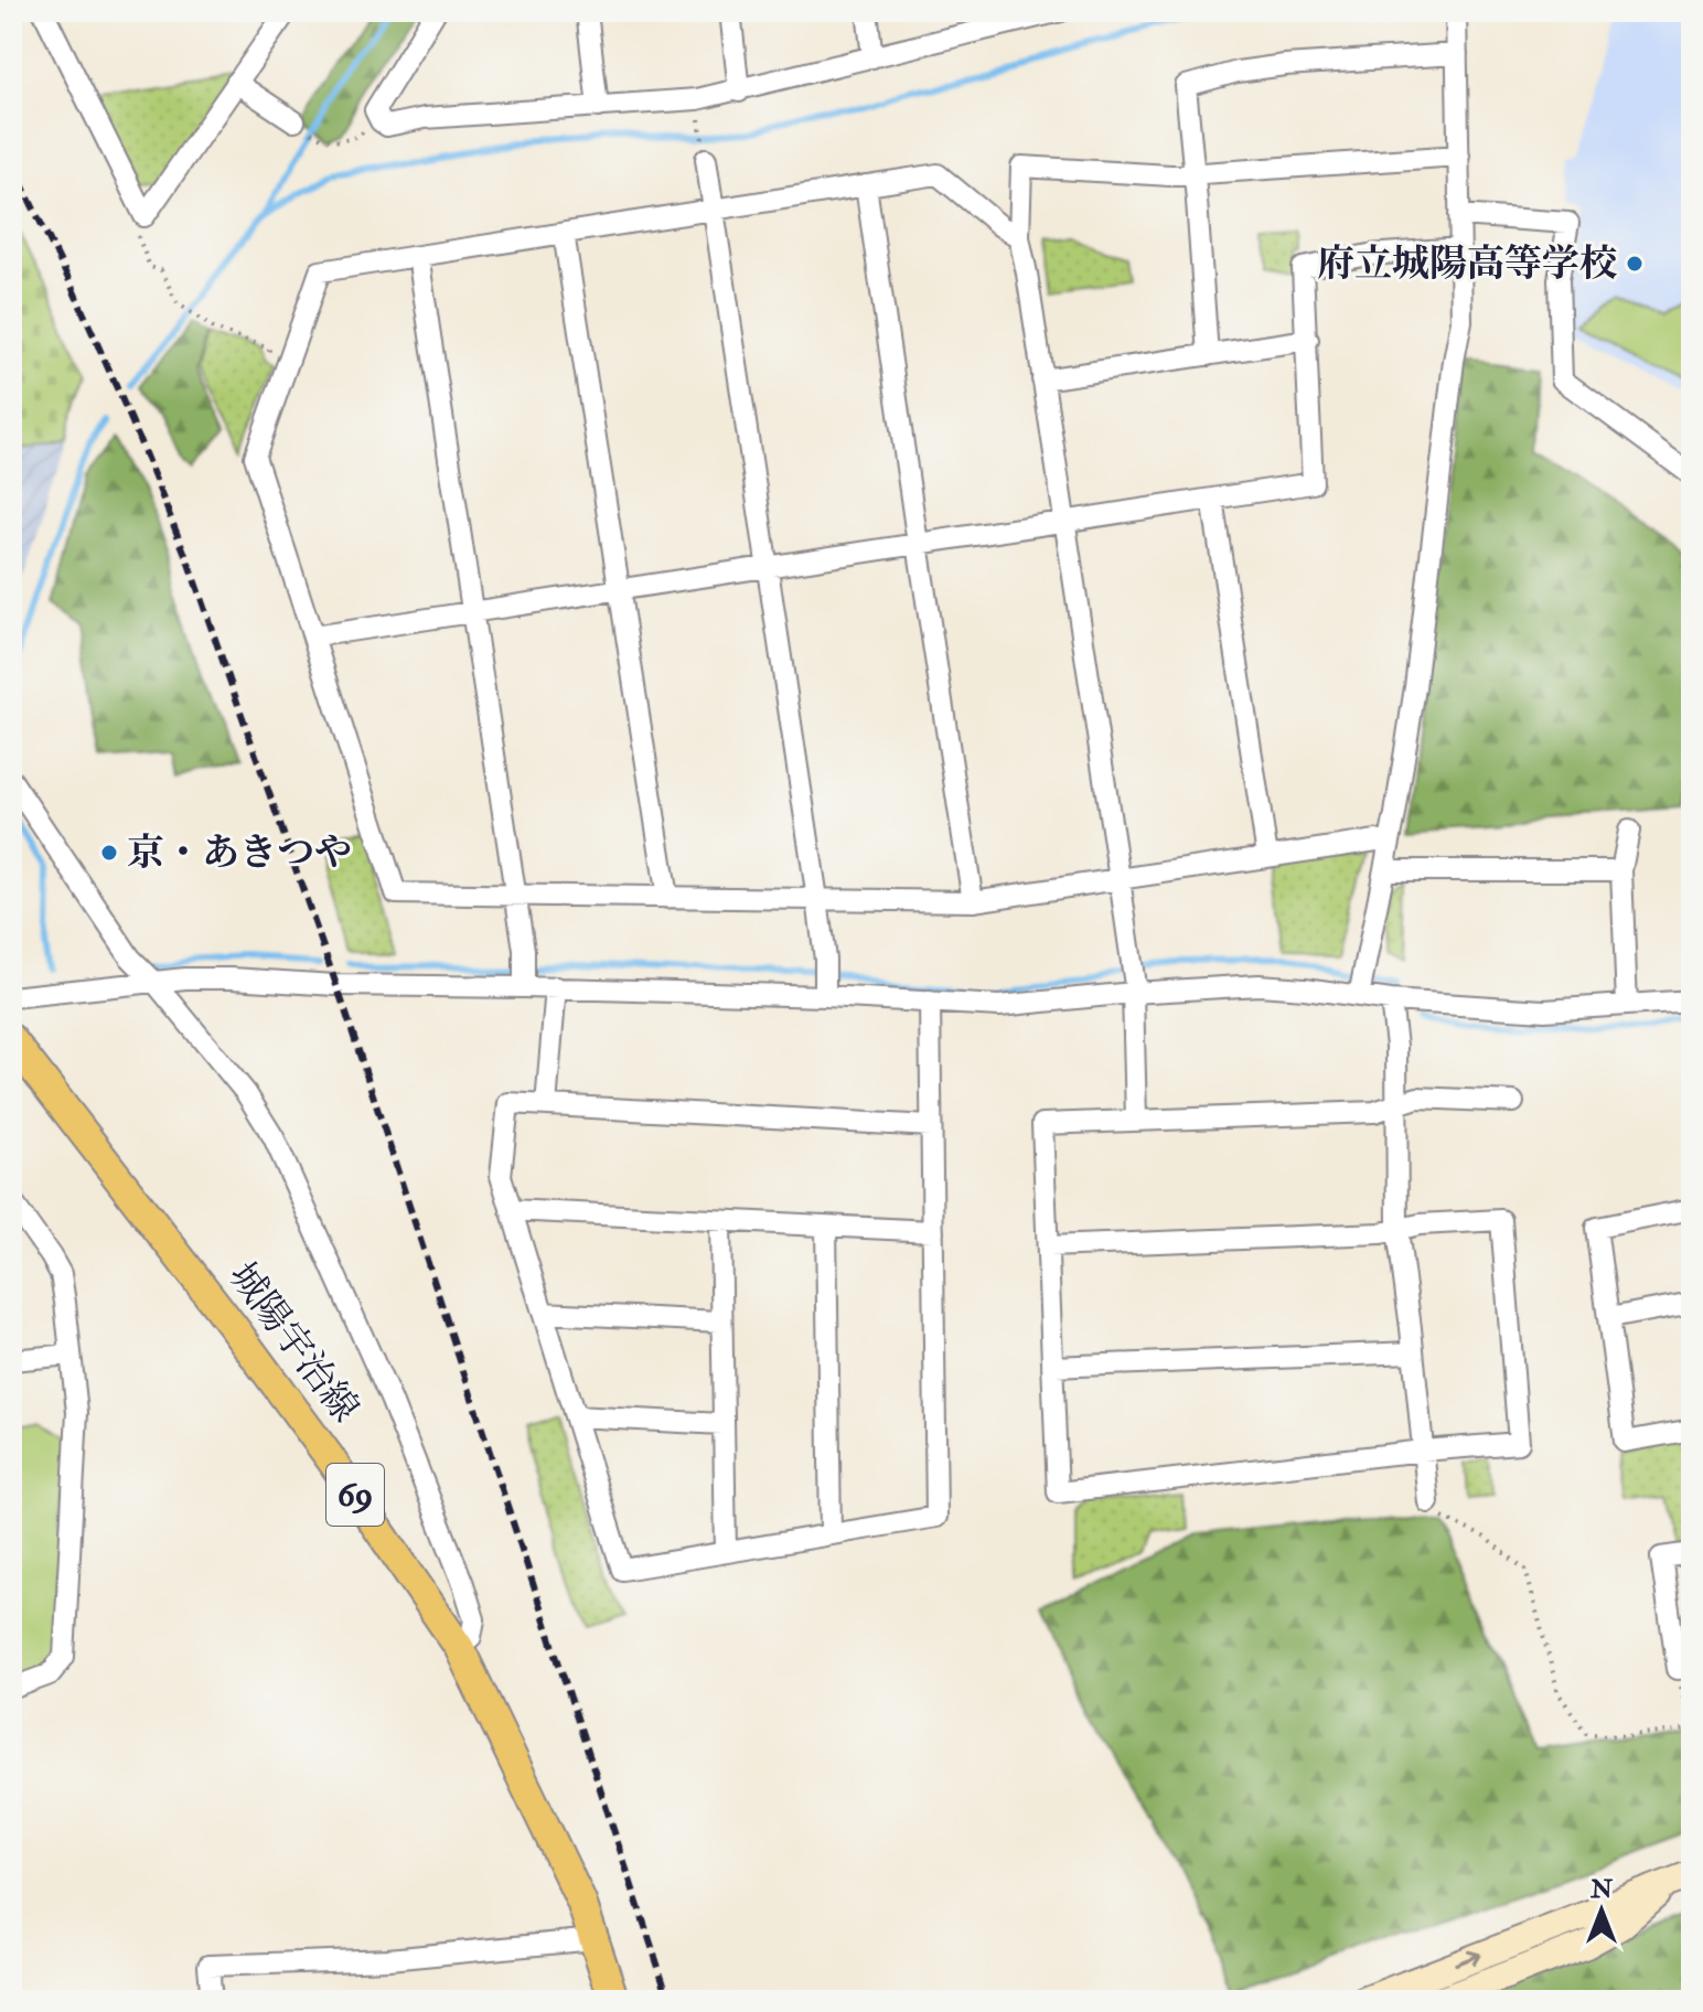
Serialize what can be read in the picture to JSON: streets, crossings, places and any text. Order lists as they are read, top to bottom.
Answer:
{
  "streets": {
    "main road": ["城陽宇治線", "69"]
  },
  "places": ["府立城陽高等学校", "京・あきつや"],
  "north": "top"
}
